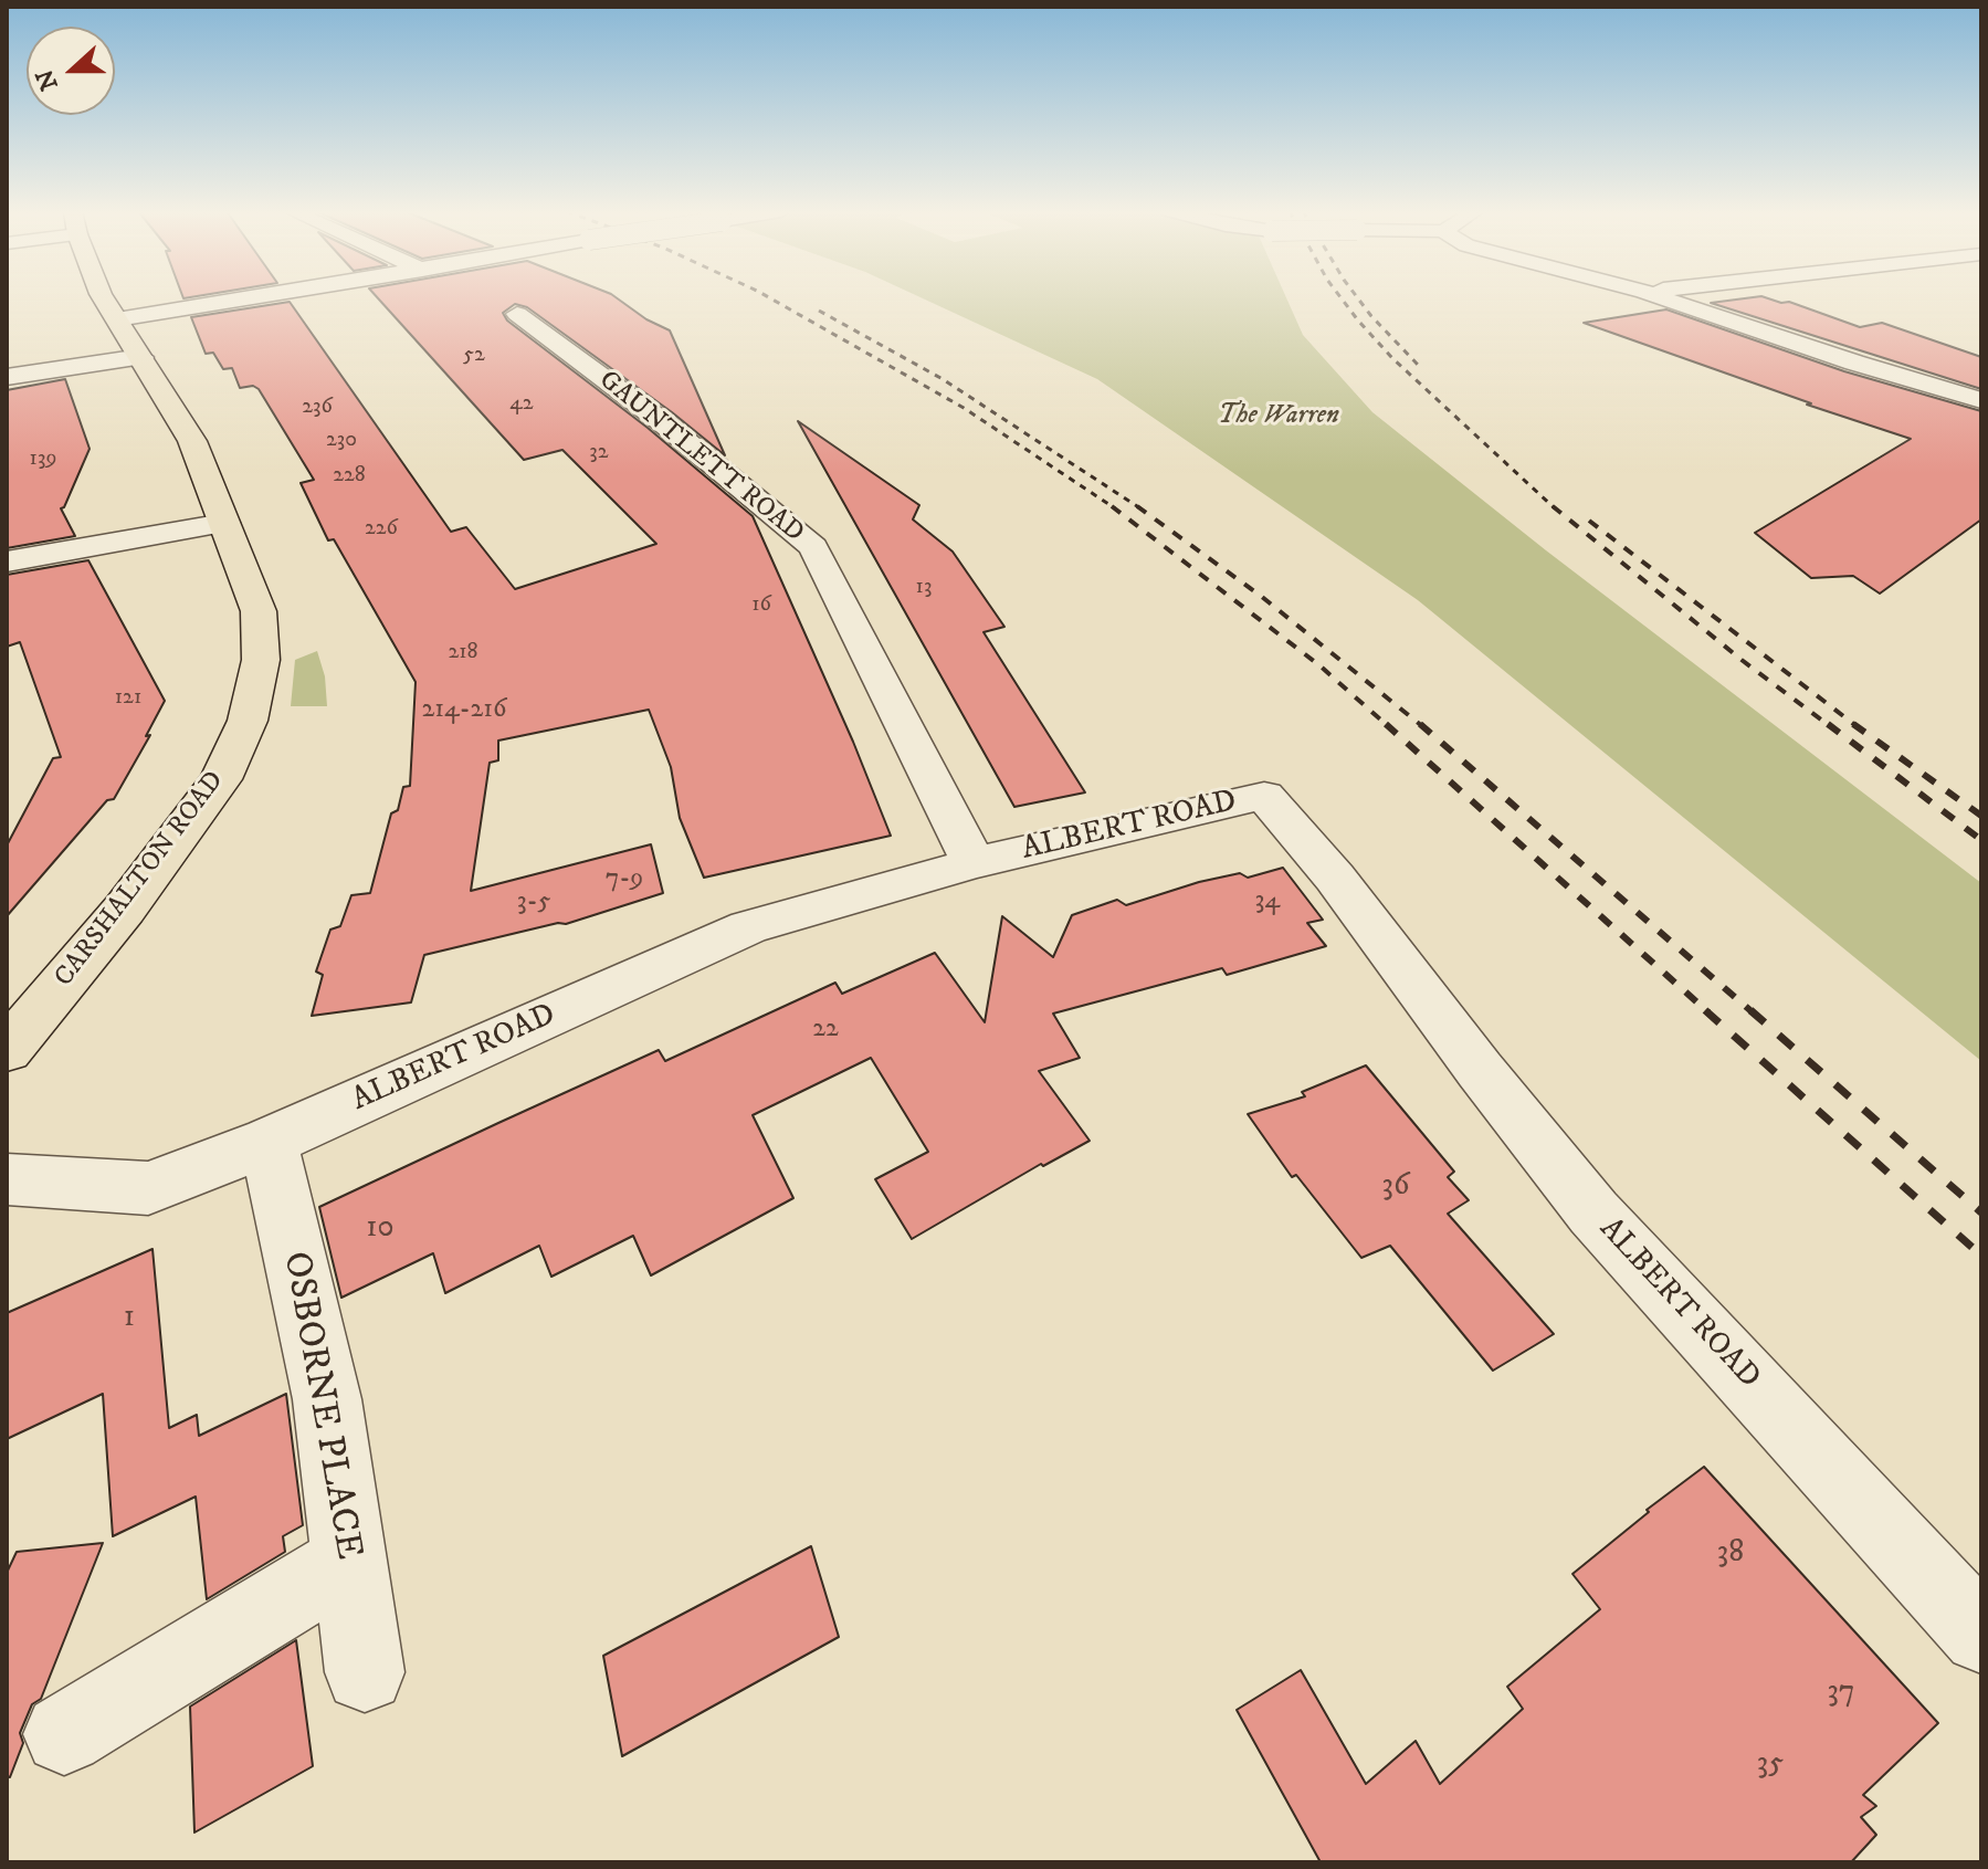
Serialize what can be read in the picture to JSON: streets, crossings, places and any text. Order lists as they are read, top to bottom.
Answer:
{
  "streets": {
    "highway": ["CARSHALTON ROAD"],
    "street": ["GAUNTLETT ROAD", "ALBERT ROAD", "OSBORNE PLACE"]
  },
  "crossings": [
    ["GAUNTLETT ROAD", "ALBERT ROAD"],
    ["ALBERT ROAD", "OSBORNE PLACE"]
  ],
  "parks": ["The Warren"],
  "house_numbers": [
    "52",
    "42",
    "236",
    "230",
    "32",
    "139",
    "228",
    "226",
    "13",
    "16",
    "218",
    "121",
    "214-216",
    "7-9",
    "34",
    "3-5",
    "22",
    "36",
    "10",
    "1",
    "38",
    "37",
    "35"
  ],
  "north": "left"
}
